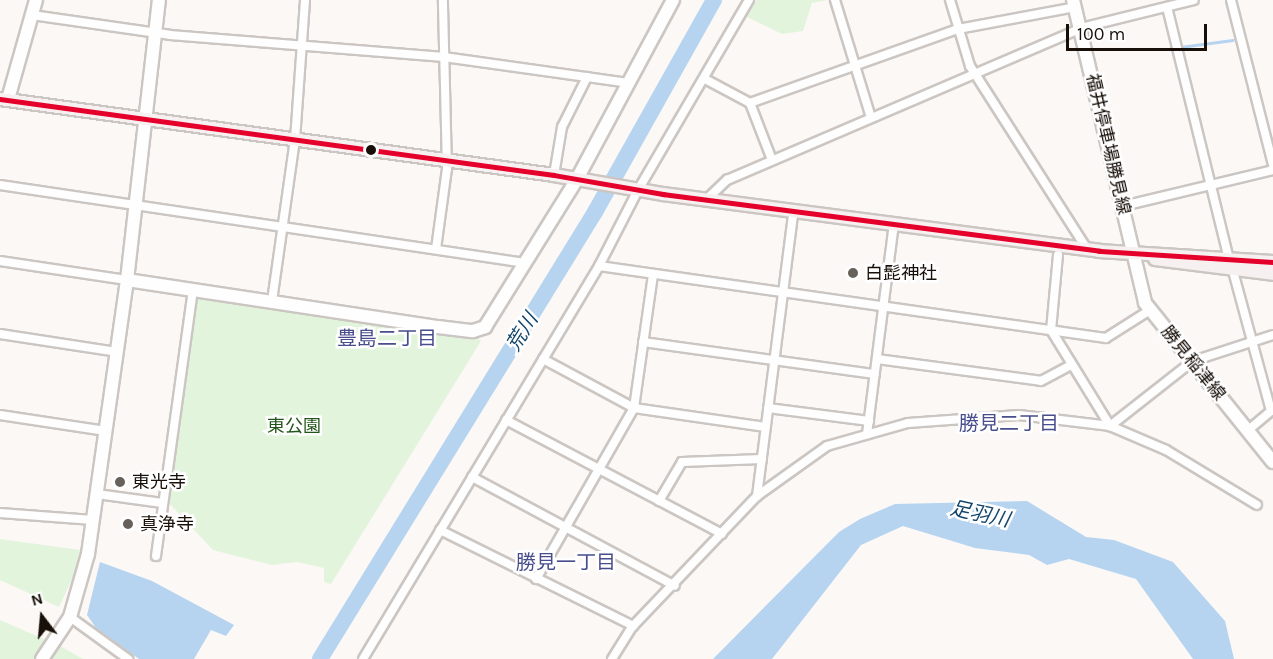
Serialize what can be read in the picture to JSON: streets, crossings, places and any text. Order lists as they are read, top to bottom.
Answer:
{
  "streets": {
    "street": ["福井停車場勝見線", "勝見稲津線"]
  },
  "crossings": [
    ["福井停車場勝見線", "勝見稲津線"]
  ],
  "districts": ["豊島二丁目", "勝見二丁目", "勝見一丁目"],
  "water": ["荒川", "足羽川"],
  "parks": ["東公園"],
  "places": ["白髭神社", "東光寺", "真浄寺"],
  "scale_bar": "100 m",
  "north": "top"
}
